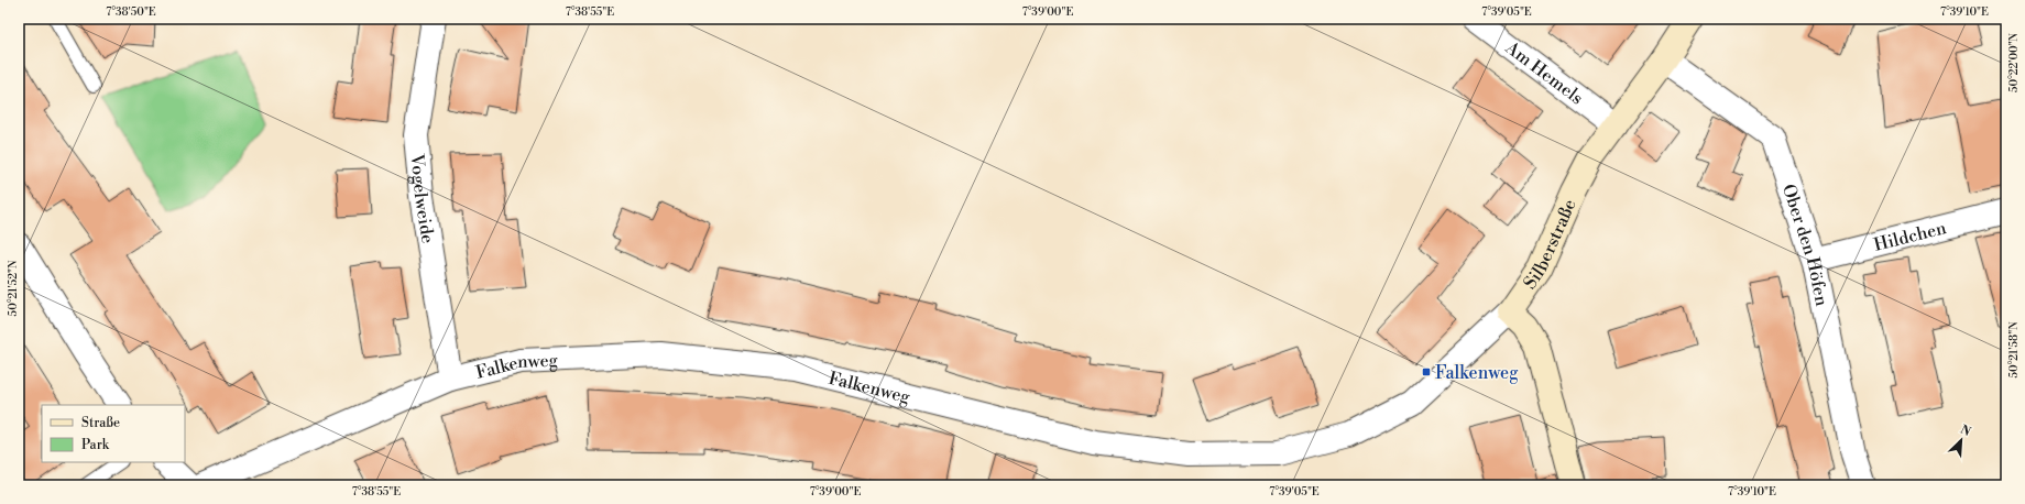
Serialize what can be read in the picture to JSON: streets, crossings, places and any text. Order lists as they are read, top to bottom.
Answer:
{
  "streets": {
    "street": [
      "Am Hemels",
      "Vogelweide",
      "Hildchen",
      "Silberstraße",
      "Ober den Höfen",
      "Falkenweg"
    ]
  },
  "crossings": [
    ["Am Hemels", "Silberstraße"],
    ["Vogelweide", "Falkenweg"],
    ["Hildchen", "Ober den Höfen"],
    ["Silberstraße", "Ober den Höfen"],
    ["Silberstraße", "Falkenweg"]
  ],
  "places": {
    "transit": ["Falkenweg"]
  },
  "legend": ["Straße", "Park"],
  "north": "top right",
  "coordinates": [
    "7°38'50\"E",
    "7°38'55\"E",
    "7°39'00\"E",
    "7°39'05\"E",
    "7°39'10\"E",
    "50°22'00\"N",
    "50°21'52\"N",
    "50°21'58\"N"
  ]
}
